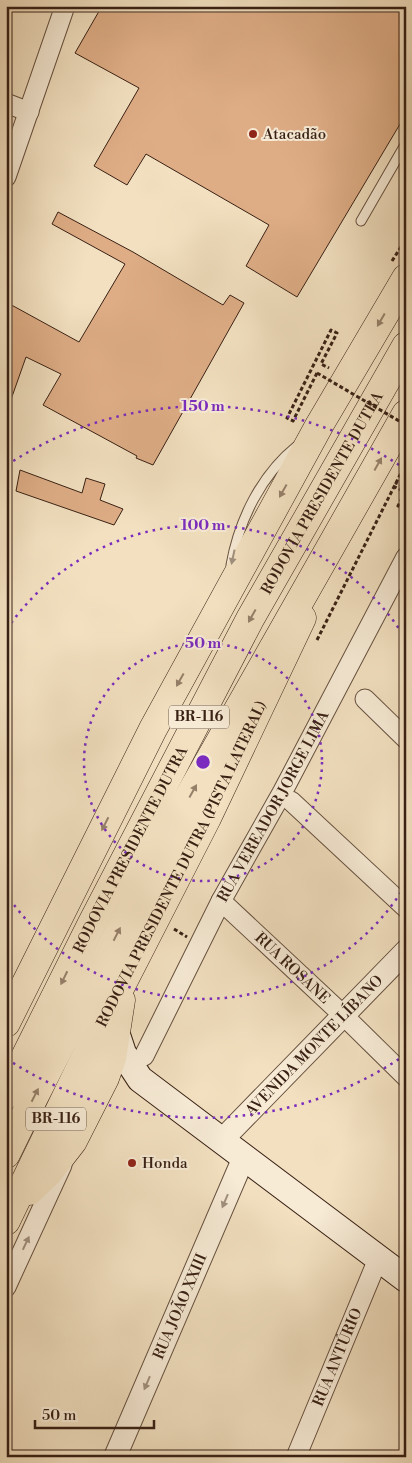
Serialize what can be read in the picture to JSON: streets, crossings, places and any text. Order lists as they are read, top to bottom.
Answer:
{
  "streets": {
    "highway": ["RODOVIA PRESIDENTE DUTRA", "BR-116", "RODOVIA PRESIDENTE DUTRA (PISTA LATERAL)"],
    "street": [
      "RUA VEREADOR JORGE LIMA",
      "RUA ROSANE",
      "AVENIDA MONTE LÍBANO",
      "RUA JOÃO XXIII",
      "RUA ANTÚRIO"
    ]
  },
  "crossings": [
    ["RODOVIA PRESIDENTE DUTRA", "RODOVIA PRESIDENTE DUTRA (PISTA LATERAL)"],
    ["RUA VEREADOR JORGE LIMA", "RUA ROSANE"],
    ["RUA ROSANE", "AVENIDA MONTE LÍBANO"]
  ],
  "places": ["Atacadão", "Honda"],
  "scale_bar": "50 m",
  "rings": ["150 m", "100 m", "50 m"]
}
